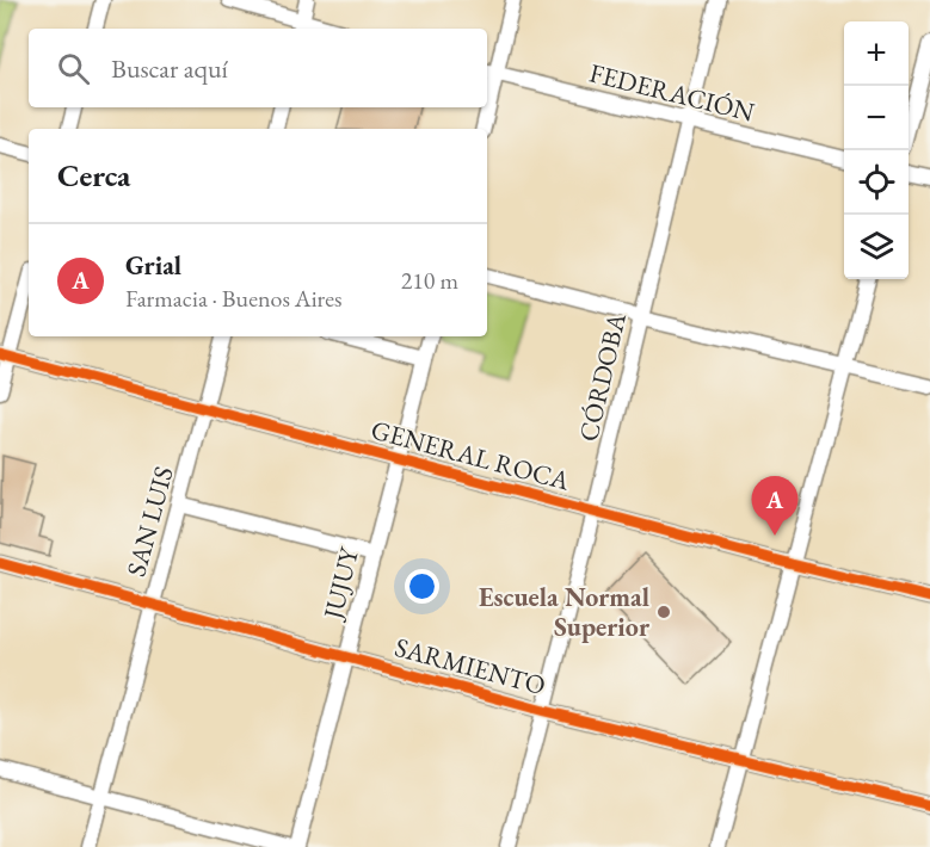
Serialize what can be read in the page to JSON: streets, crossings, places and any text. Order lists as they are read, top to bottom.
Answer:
{
  "streets": {
    "street": [
      "FEDERACIÓN",
      "CÓRDOBA",
      "GENERAL ROCA",
      "SAN LUIS",
      "JUJUY",
      "SARMIENTO"
    ]
  },
  "crossings": [
    ["FEDERACIÓN", "CÓRDOBA"],
    ["CÓRDOBA", "GENERAL ROCA"],
    ["CÓRDOBA", "SARMIENTO"],
    ["GENERAL ROCA", "SAN LUIS"],
    ["GENERAL ROCA", "JUJUY"],
    ["SAN LUIS", "SARMIENTO"],
    ["JUJUY", "SARMIENTO"]
  ],
  "places": ["Escuela Normal Superior"],
  "page": {
    "map_buttons": ["+", "−"],
    "search": "Buscar aquí",
    "heading": "Cerca",
    "list": [
      {
        "mark": "A",
        "name": "Grial",
        "note": "Farmacia · Buenos Aires",
        "value": "210 m"
      }
    ],
    "pins": "A"
  }
}
